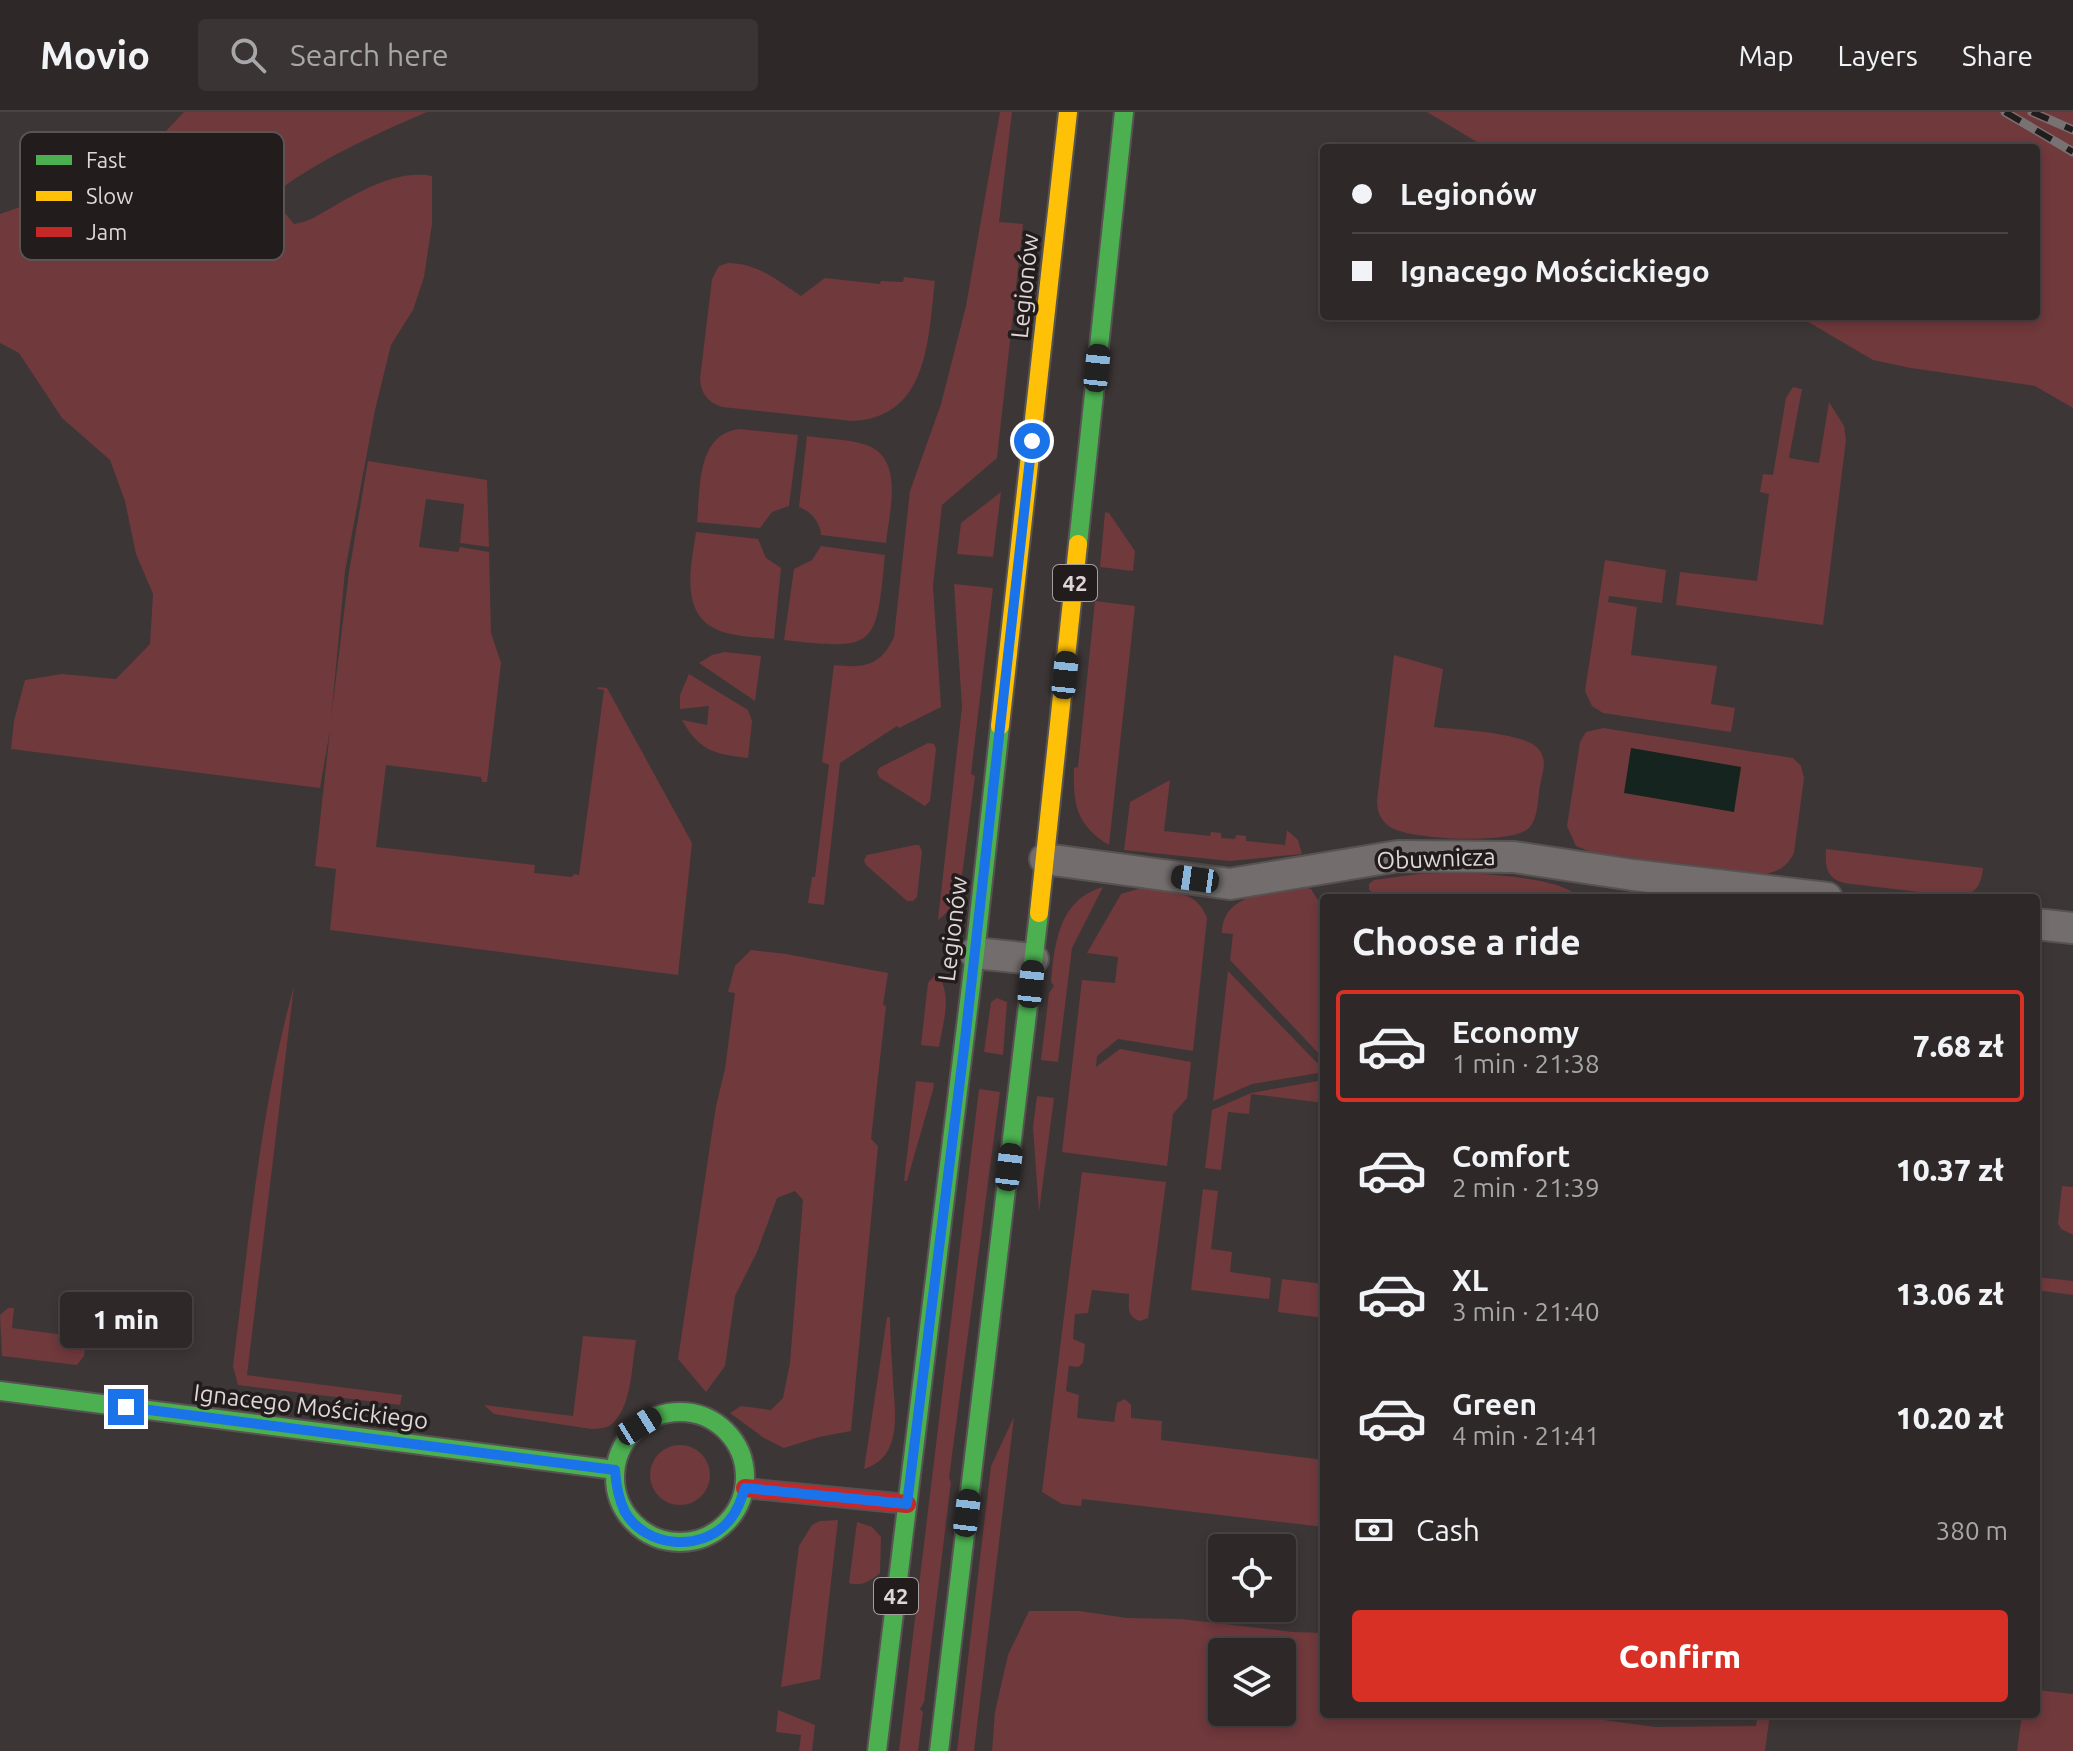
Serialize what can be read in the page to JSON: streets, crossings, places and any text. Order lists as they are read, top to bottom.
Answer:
{
  "streets": {
    "main road": ["Legionów", "42", "Ignacego Mościckiego"],
    "street": ["Obuwnicza"]
  },
  "crossings": [
    ["42", "Obuwnicza"]
  ],
  "legend": ["Fast", "Slow", "Jam"],
  "page": {
    "header": "Movio",
    "search": "Search here",
    "nav": ["Map", "Layers", "Share"],
    "banner": ["Legionów", "Ignacego Mościckiego"],
    "heading": "Choose a ride",
    "list": [
      {
        "name": "Economy",
        "note": "1 min · 21:38",
        "value": "7.68 zł"
      },
      {
        "name": "Comfort",
        "note": "2 min · 21:39",
        "value": "10.37 zł"
      },
      {
        "name": "XL",
        "note": "3 min · 21:40",
        "value": "13.06 zł"
      },
      {
        "name": "Green",
        "note": "4 min · 21:41",
        "value": "10.20 zł"
      }
    ],
    "bubble": "1 min",
    "pay": ["Cash", "380 m"],
    "buttons": "Confirm"
  }
}
